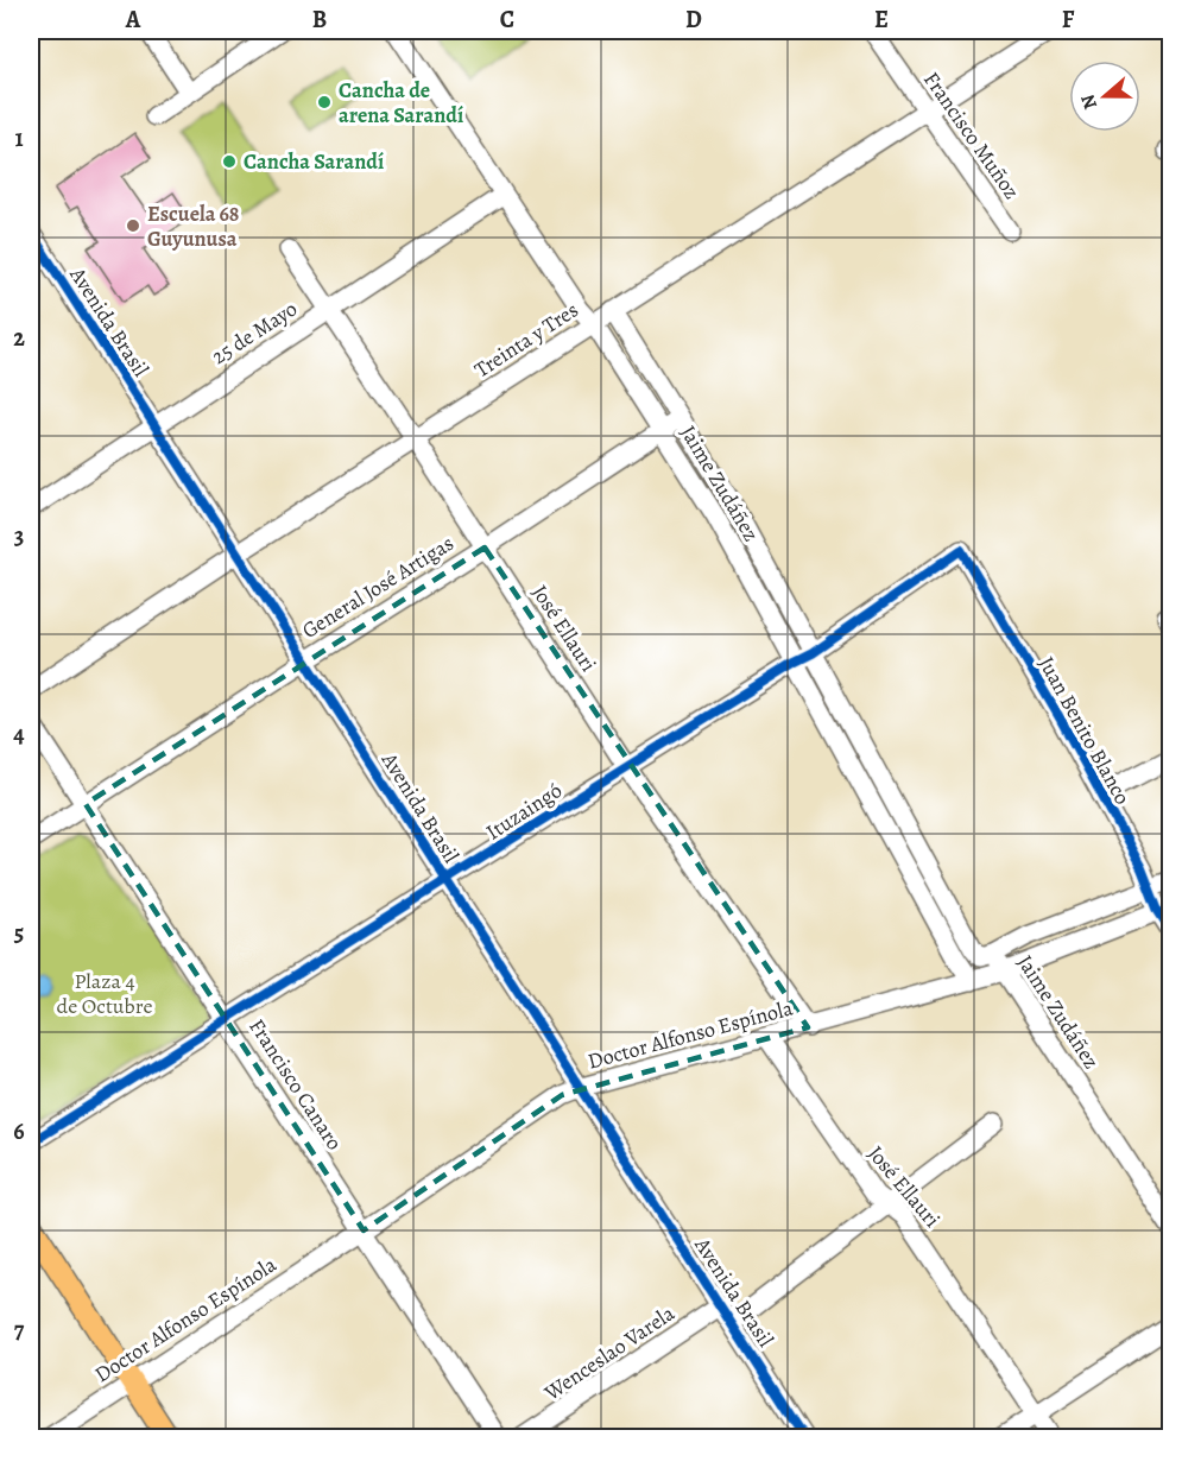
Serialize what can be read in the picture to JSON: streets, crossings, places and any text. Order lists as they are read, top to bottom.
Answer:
{
  "streets": {
    "street": [
      "Francisco Muñoz",
      "Avenida Brasil",
      "25 de Mayo",
      "Treinta y Tres",
      "Jaime Zudáñez",
      "General José Artigas",
      "José Ellauri",
      "Juan Benito Blanco",
      "Ituzaingó",
      "Doctor Alfonso Espínola",
      "Francisco Canaro",
      "Wenceslao Varela"
    ]
  },
  "crossings": [
    ["Francisco Muñoz", "Treinta y Tres"],
    ["Avenida Brasil", "25 de Mayo"],
    ["Avenida Brasil", "Treinta y Tres"],
    ["Avenida Brasil", "General José Artigas"],
    ["Avenida Brasil", "Ituzaingó"],
    ["Avenida Brasil", "Doctor Alfonso Espínola"],
    ["Avenida Brasil", "Wenceslao Varela"],
    ["25 de Mayo", "Jaime Zudáñez"],
    ["25 de Mayo", "José Ellauri"],
    ["Treinta y Tres", "Jaime Zudáñez"],
    ["Treinta y Tres", "José Ellauri"],
    ["Jaime Zudáñez", "General José Artigas"],
    ["Jaime Zudáñez", "Ituzaingó"],
    ["Jaime Zudáñez", "Doctor Alfonso Espínola"],
    ["General José Artigas", "José Ellauri"],
    ["General José Artigas", "Francisco Canaro"],
    ["José Ellauri", "Ituzaingó"],
    ["José Ellauri", "Doctor Alfonso Espínola"],
    ["Juan Benito Blanco", "Ituzaingó"],
    ["Juan Benito Blanco", "Doctor Alfonso Espínola"],
    ["Ituzaingó", "Francisco Canaro"],
    ["Doctor Alfonso Espínola", "Francisco Canaro"]
  ],
  "parks": ["Plaza 4 de Octubre"],
  "places": ["Cancha de arena Sarandí", "Cancha Sarandí", "Escuela 68 Guyunusa"],
  "north": "left",
  "grid": {
    "columns": [
      "A",
      "B",
      "C",
      "D",
      "E",
      "F"
    ],
    "rows": [
      "1",
      "2",
      "3",
      "4",
      "5",
      "6",
      "7"
    ]
  }
}
